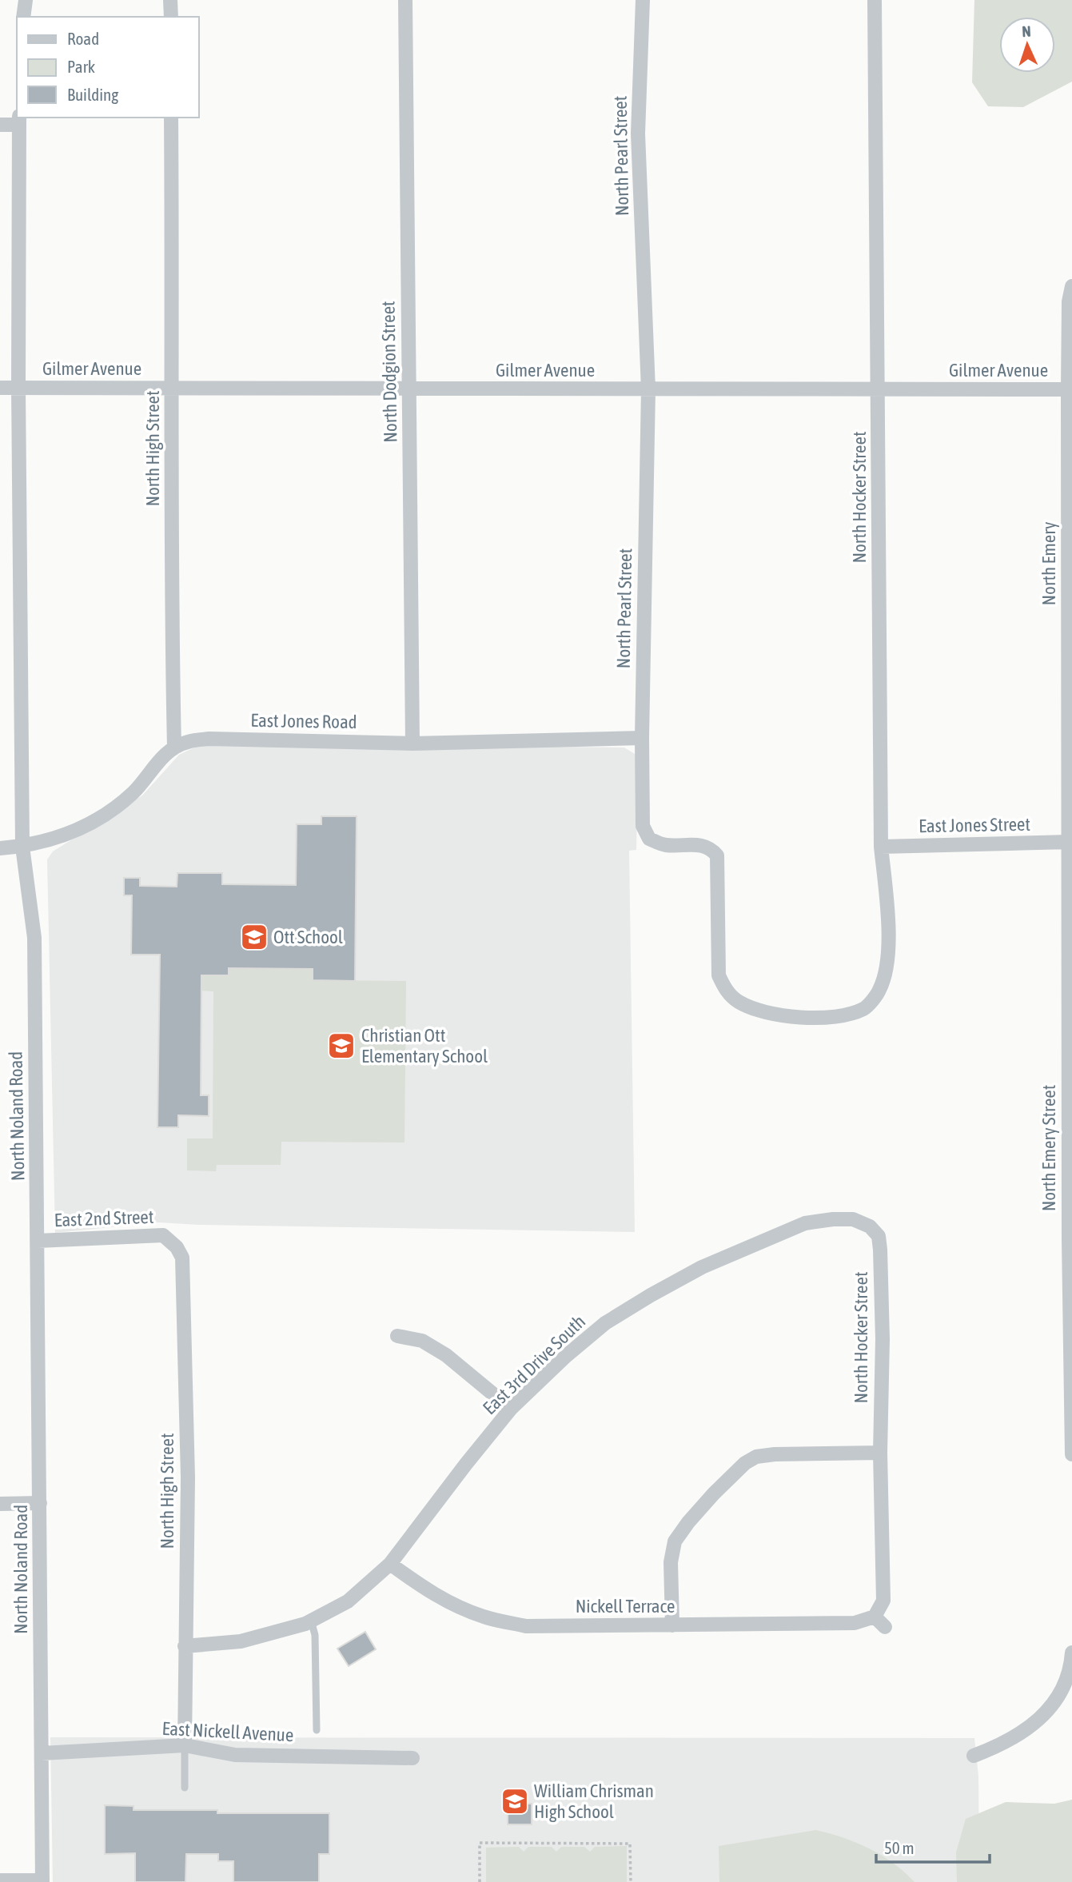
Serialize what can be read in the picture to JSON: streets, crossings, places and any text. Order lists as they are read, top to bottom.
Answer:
{
  "streets": {
    "street": [
      "North Pearl Street",
      "Gilmer Avenue",
      "North Dodgion Street",
      "North High Street",
      "North Hocker Street",
      "North Emery",
      "East Jones Road",
      "East Jones Street",
      "North Noland Road",
      "North Emery Street",
      "East 2nd Street",
      "East 3rd Drive South",
      "Nickell Terrace",
      "East Nickell Avenue"
    ]
  },
  "crossings": [
    ["North Pearl Street", "Gilmer Avenue"],
    ["North Pearl Street", "North Hocker Street"],
    ["North Pearl Street", "East Jones Road"],
    ["Gilmer Avenue", "North Dodgion Street"],
    ["Gilmer Avenue", "North High Street"],
    ["Gilmer Avenue", "North Hocker Street"],
    ["Gilmer Avenue", "North Emery"],
    ["Gilmer Avenue", "North Noland Road"],
    ["North Dodgion Street", "East Jones Road"],
    ["North High Street", "East Jones Road"],
    ["North High Street", "East 2nd Street"],
    ["North High Street", "East 3rd Drive South"],
    ["North High Street", "East Nickell Avenue"],
    ["North Hocker Street", "East Jones Street"],
    ["North Hocker Street", "East 3rd Drive South"],
    ["North Hocker Street", "Nickell Terrace"],
    ["North Emery", "East Jones Street"],
    ["North Emery", "North Emery Street"],
    ["East Jones Road", "North Noland Road"],
    ["East Jones Street", "North Emery Street"],
    ["North Noland Road", "East 2nd Street"],
    ["North Noland Road", "East Nickell Avenue"],
    ["East 3rd Drive South", "Nickell Terrace"]
  ],
  "places": {
    "school or university": ["Ott School", "Christian Ott Elementary School", "William Chrisman High School"]
  },
  "legend": ["Road", "Park", "Building"],
  "scale_bar": "50 m",
  "north": "top"
}
